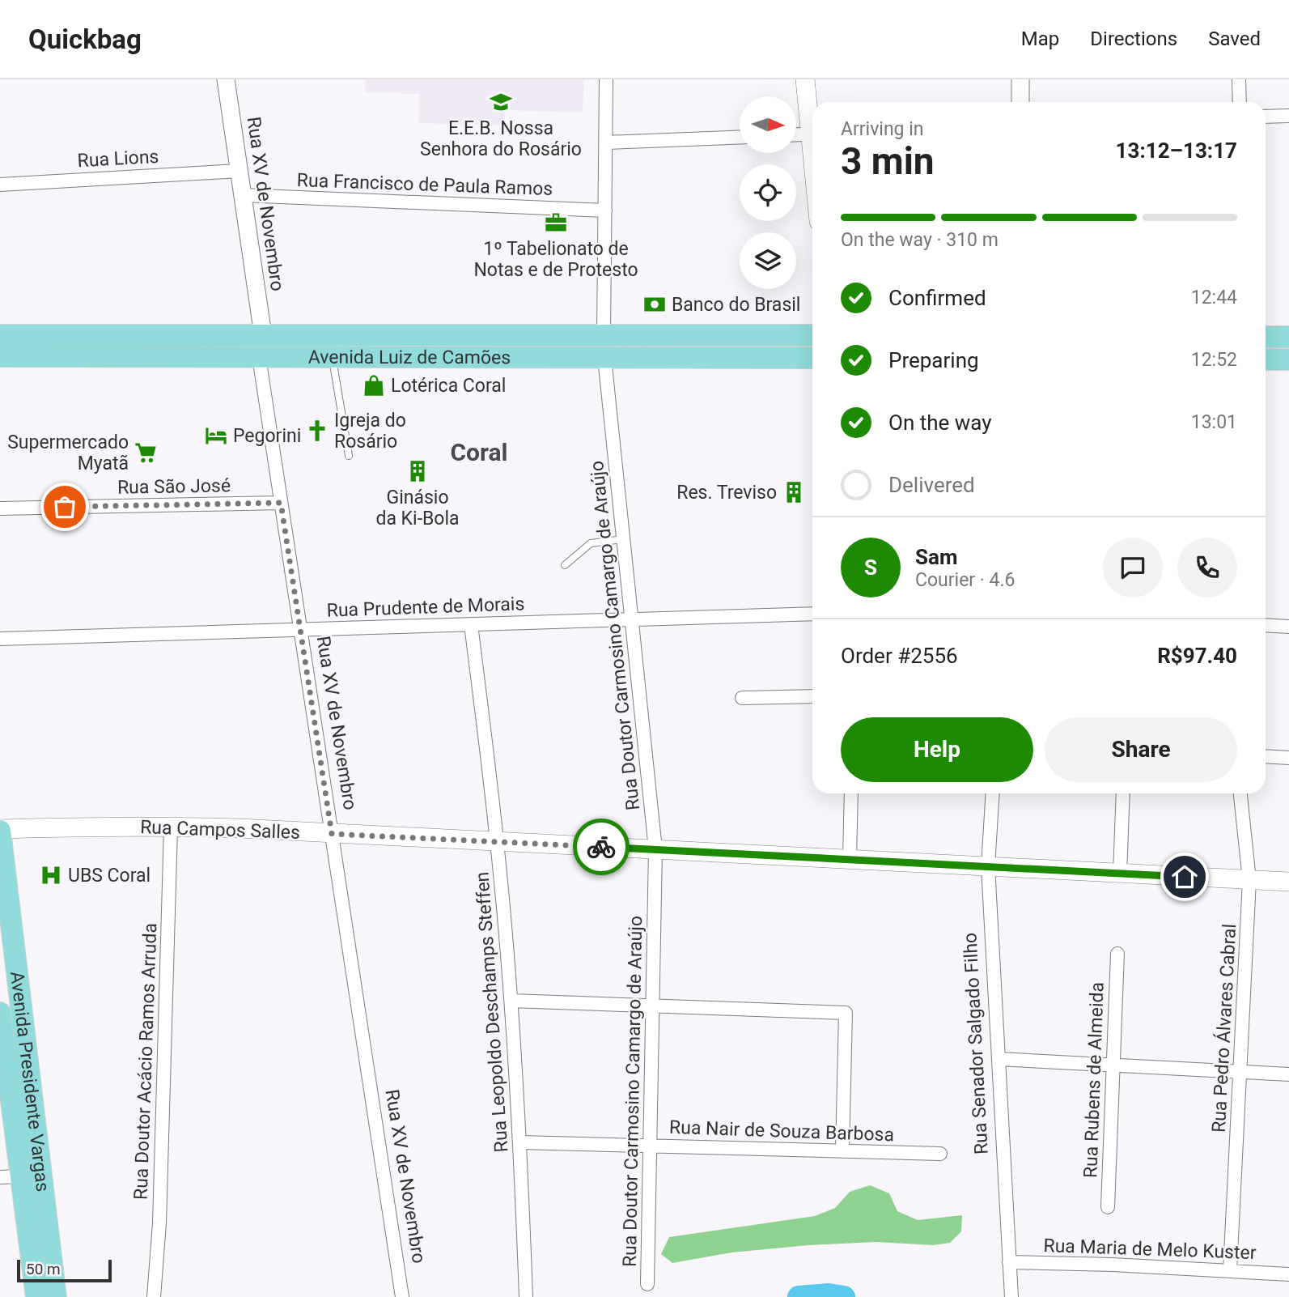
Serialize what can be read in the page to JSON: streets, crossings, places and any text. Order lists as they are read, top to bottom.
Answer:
{
  "streets": {
    "main road": ["Avenida Luiz de Camões", "Rua Campos Salles", "Avenida Presidente Vargas"],
    "street": [
      "Rua Lions",
      "Rua Francisco de Paula Ramos",
      "Rua XV de Novembro",
      "Rua São José",
      "Rua Prudente de Morais",
      "Rua Doutor Carmosino Camargo de Araújo",
      "Rua Leopoldo Deschamps Steffen",
      "Rua Pedro Álvares Cabral",
      "Rua Senador Salgado Filho",
      "Rua Doutor Acácio Ramos Arruda",
      "Rua Rubens de Almeida",
      "Rua Nair de Souza Barbosa",
      "Rua Maria de Melo Kuster"
    ]
  },
  "crossings": [
    ["Rua Lions", "Rua XV de Novembro"],
    ["Rua Francisco de Paula Ramos", "Rua XV de Novembro"],
    ["Rua XV de Novembro", "Avenida Luiz de Camões"],
    ["Rua XV de Novembro", "Rua São José"],
    ["Rua XV de Novembro", "Rua Prudente de Morais"],
    ["Rua XV de Novembro", "Rua Campos Salles"],
    ["Avenida Luiz de Camões", "Rua Doutor Carmosino Camargo de Araújo"],
    ["Rua Prudente de Morais", "Rua Doutor Carmosino Camargo de Araújo"],
    ["Rua Prudente de Morais", "Rua Leopoldo Deschamps Steffen"],
    ["Rua Doutor Carmosino Camargo de Araújo", "Rua Campos Salles"],
    ["Rua Doutor Carmosino Camargo de Araújo", "Rua Nair de Souza Barbosa"],
    ["Rua Campos Salles", "Rua Leopoldo Deschamps Steffen"],
    ["Rua Campos Salles", "Rua Pedro Álvares Cabral"],
    ["Rua Campos Salles", "Rua Senador Salgado Filho"],
    ["Rua Campos Salles", "Rua Doutor Acácio Ramos Arruda"],
    ["Rua Campos Salles", "Avenida Presidente Vargas"],
    ["Rua Leopoldo Deschamps Steffen", "Rua Nair de Souza Barbosa"],
    ["Rua Pedro Álvares Cabral", "Rua Maria de Melo Kuster"],
    ["Rua Senador Salgado Filho", "Rua Maria de Melo Kuster"]
  ],
  "districts": ["Coral"],
  "places": {
    "school or university": ["E.E.B. Nossa Senhora do Rosário"],
    "office": ["1º Tabelionato de Notas e de Protesto"],
    "bank": ["Banco do Brasil"],
    "shop": ["Lotérica Coral"],
    "church": ["Igreja do Rosário"],
    "hotel": ["Pegorini"],
    "supermarket": ["Supermercado Myatã"],
    "building": ["Ginásio da Ki-Bola", "Res. Treviso"],
    "hospital": ["UBS Coral"]
  },
  "scale_bar": "50 m",
  "north": "right",
  "page": {
    "header": "Quickbag",
    "nav": ["Map", "Directions", "Saved"],
    "heading": ["3 min", "Arriving in", "13:12–13:17"],
    "panel": [
      "Sam",
      "Courier · 4.6",
      "Order #2556",
      "R$97.40"
    ],
    "bar": "On the way · 310 m",
    "list": [
      ["Confirmed", "12:44"],
      ["Preparing", "12:52"],
      ["On the way", "13:01"],
      "Delivered"
    ],
    "round": "S",
    "buttons": ["Help", "Share"],
    "scale": "50 m"
  }
}
